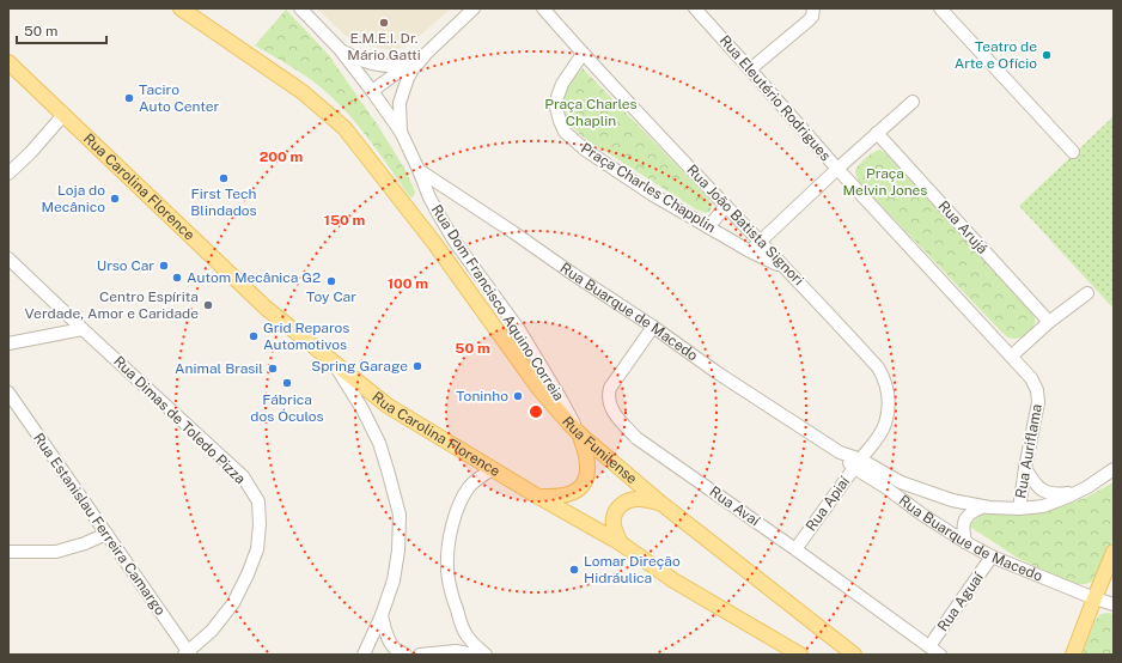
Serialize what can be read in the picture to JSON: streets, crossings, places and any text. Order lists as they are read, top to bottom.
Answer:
{
  "streets": {
    "main road": ["Rua Carolina Florence", "Rua Funilense"],
    "street": [
      "Rua Eleutério Rodrigues",
      "Praça Charles Chapplin",
      "Rua João Batista Signori",
      "Rua Arujá",
      "Rua Dom Francisco Aquino Correia",
      "Rua Buarque de Macedo",
      "Rua Dimas de Toledo Pizza",
      "Rua Auriflama",
      "Rua Apiaí",
      "Rua Avaí",
      "Rua Estanislau Ferreira Camargo",
      "Rua Aguaí"
    ]
  },
  "crossings": [
    ["Rua Eleutério Rodrigues", "Rua Auriflama"],
    ["Praça Charles Chapplin", "Rua João Batista Signori"],
    ["Rua João Batista Signori", "Rua Buarque de Macedo"],
    ["Rua João Batista Signori", "Rua Apiaí"],
    ["Rua Dom Francisco Aquino Correia", "Rua Buarque de Macedo"],
    ["Rua Dom Francisco Aquino Correia", "Rua Funilense"],
    ["Rua Buarque de Macedo", "Rua Auriflama"],
    ["Rua Buarque de Macedo", "Rua Apiaí"],
    ["Rua Buarque de Macedo", "Rua Avaí"],
    ["Rua Buarque de Macedo", "Rua Aguaí"],
    ["Rua Dimas de Toledo Pizza", "Rua Estanislau Ferreira Camargo"],
    ["Rua Apiaí", "Rua Avaí"],
    ["Rua Avaí", "Rua Aguaí"]
  ],
  "parks": ["Praça Charles Chaplin", "Praça Melvin Jones"],
  "places": [
    "E.M.E.I. Dr. Mário Gatti",
    "Teatro de Arte e Ofício",
    "Taciro Auto Center",
    "First Tech Blindados",
    "Loja do Mecânico",
    "Urso Car",
    "Autom Mecânica G2",
    "Toy Car",
    "Centro Espírita Verdade, Amor e Caridade",
    "Grid Reparos Automotivos",
    "Spring Garage",
    "Animal Brasil",
    "Fábrica dos Óculos",
    "Toninho",
    "Lomar Direção Hidráulica"
  ],
  "scale_bar": "50 m",
  "rings": [
    "200 m",
    "150 m",
    "100 m",
    "50 m"
  ]
}
